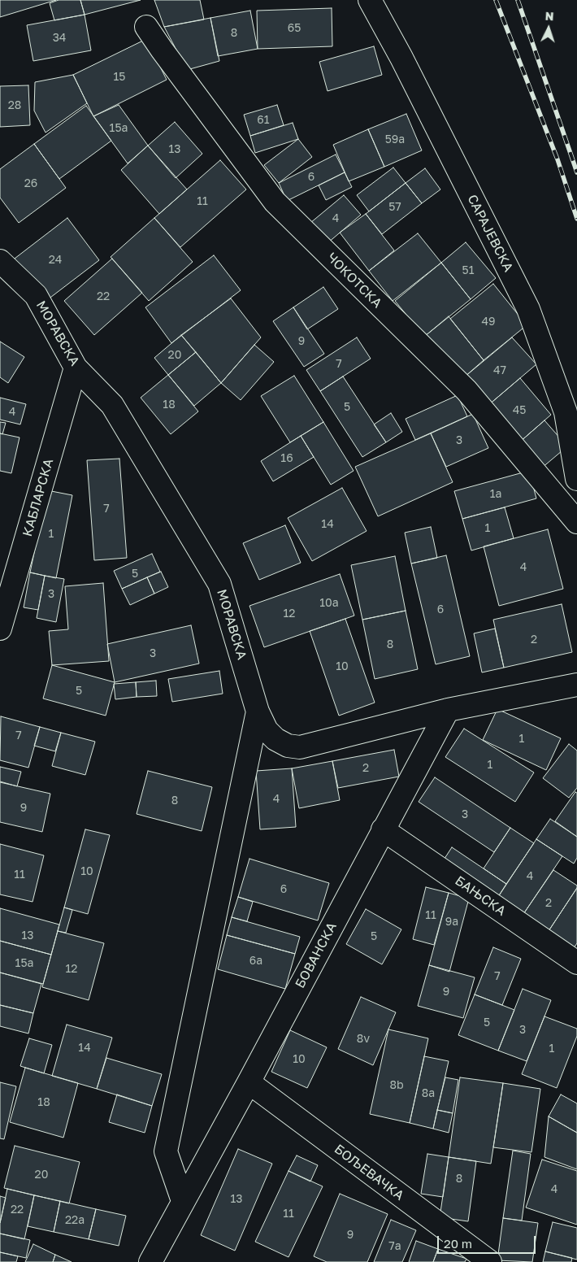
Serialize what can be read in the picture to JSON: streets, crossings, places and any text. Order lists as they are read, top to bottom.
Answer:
{
  "streets": {
    "street": [
      "САРАЈЕВСКА",
      "ЧОКОТСКА",
      "МОРАВСКА",
      "КАБЛАРСКА",
      "БАЊСКА",
      "БОВАНСКА",
      "БОЉЕВАЧКА"
    ]
  },
  "crossings": [
    ["МОРАВСКА", "КАБЛАРСКА"],
    ["МОРАВСКА", "БОВАНСКА"],
    ["БАЊСКА", "БОВАНСКА"],
    ["БОВАНСКА", "БОЉЕВАЧКА"]
  ],
  "house_numbers": [
    "65",
    "8",
    "34",
    "15",
    "28",
    "61",
    "15a",
    "59a",
    "13",
    "6",
    "26",
    "11",
    "57",
    "4",
    "24",
    "51",
    "22",
    "49",
    "9",
    "20",
    "7",
    "47",
    "18",
    "5",
    "45",
    "4",
    "3",
    "16",
    "1a",
    "7",
    "14",
    "1",
    "1",
    "4",
    "5",
    "3",
    "10a",
    "6",
    "12",
    "2",
    "8",
    "3",
    "10",
    "5",
    "7",
    "1",
    "1",
    "2",
    "4",
    "8",
    "9",
    "3",
    "10",
    "11",
    "4",
    "6",
    "2",
    "11",
    "9a",
    "13",
    "5",
    "6a",
    "15a",
    "12",
    "7",
    "9",
    "5",
    "3",
    "8v",
    "14",
    "1",
    "10",
    "8b",
    "8a",
    "18",
    "20",
    "8",
    "4",
    "13",
    "22",
    "11",
    "22a",
    "9",
    "7a"
  ],
  "scale_bar": "20 m",
  "north": "top"
}
